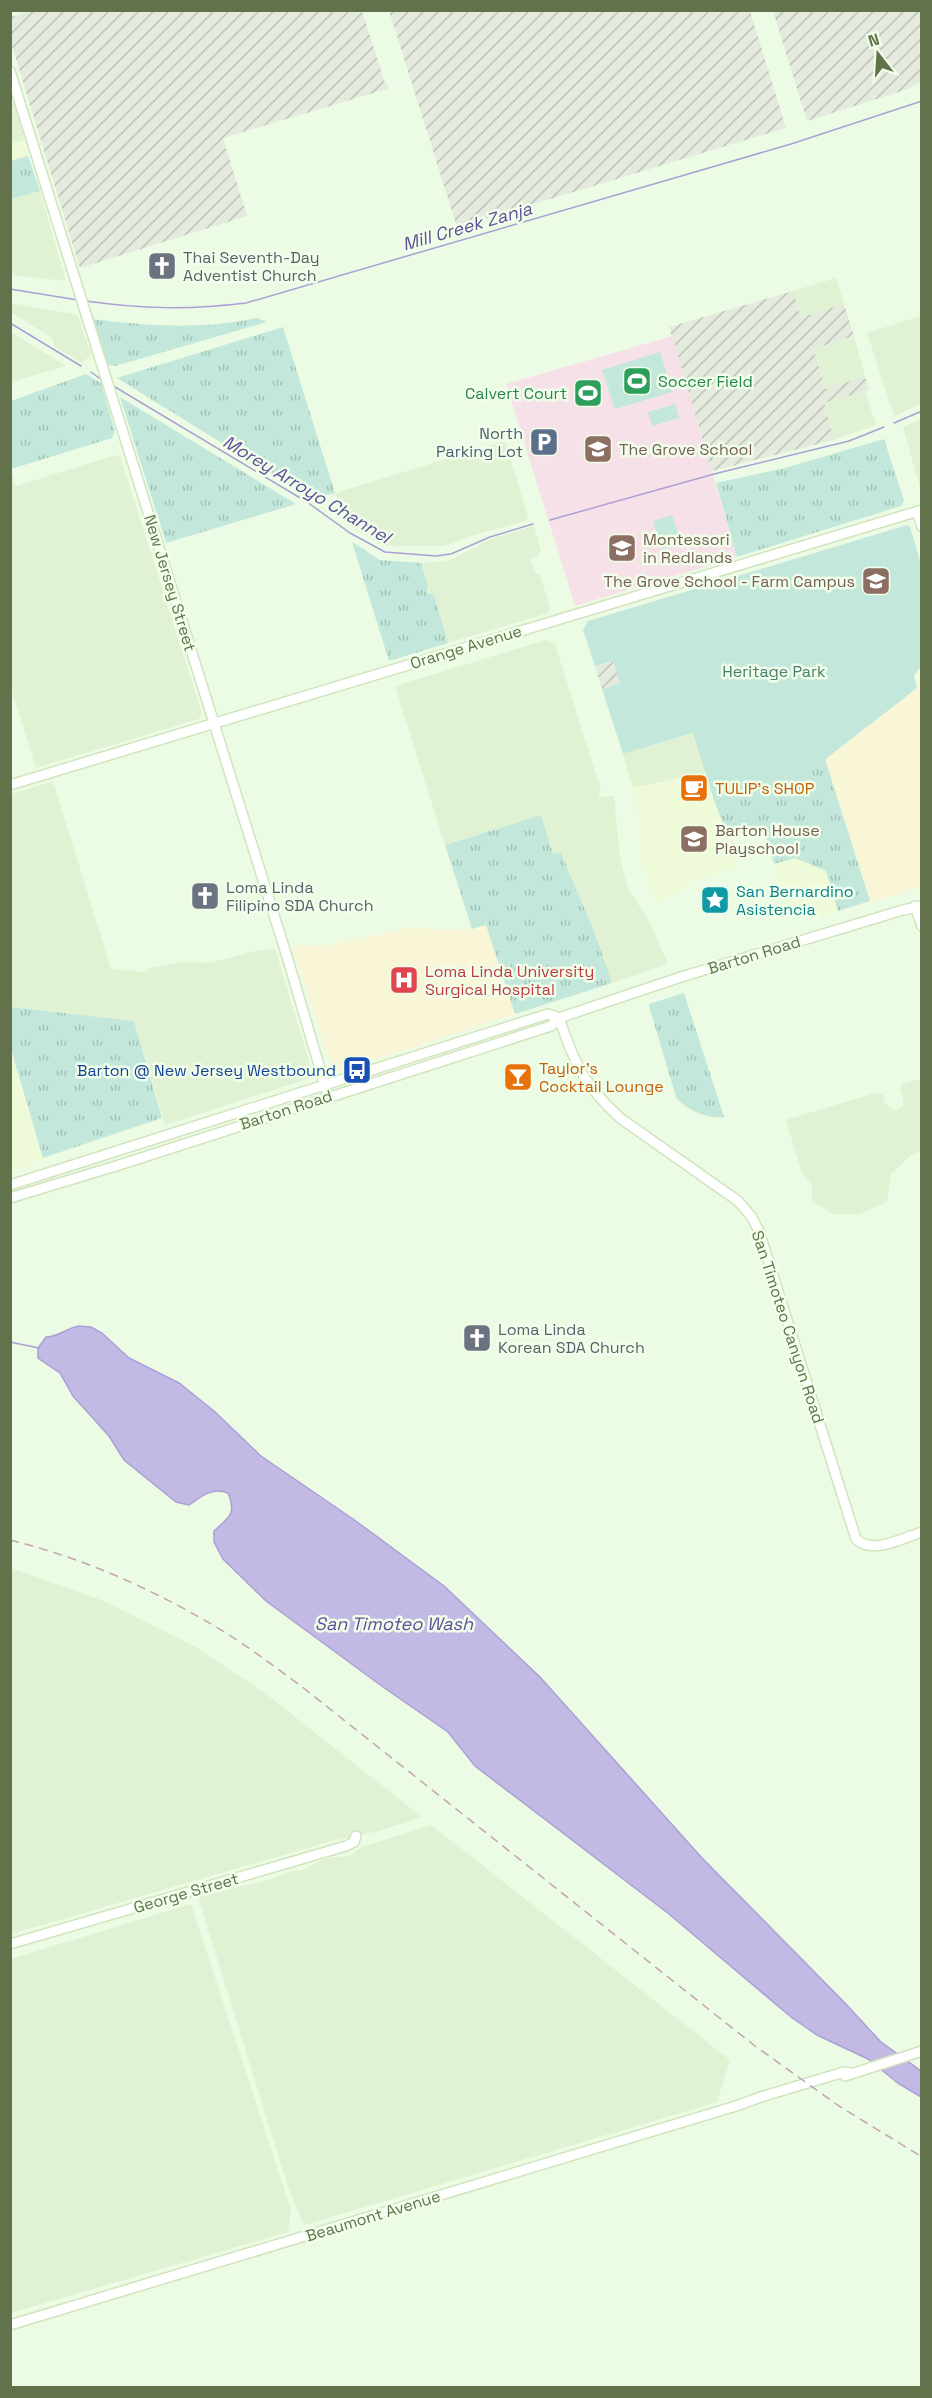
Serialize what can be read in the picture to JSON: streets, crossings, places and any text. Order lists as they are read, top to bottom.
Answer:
{
  "streets": {
    "street": [
      "New Jersey Street",
      "Orange Avenue",
      "Barton Road",
      "San Timoteo Canyon Road",
      "George Street",
      "Beaumont Avenue"
    ]
  },
  "crossings": [
    ["New Jersey Street", "Orange Avenue"],
    ["New Jersey Street", "Barton Road"],
    ["Barton Road", "San Timoteo Canyon Road"]
  ],
  "water": ["Mill Creek Zanja", "Morey Arroyo Channel", "San Timoteo Wash"],
  "parks": ["Heritage Park"],
  "places": {
    "church": ["Thai Seventh-Day Adventist Church", "Loma Linda Filipino SDA Church", "Loma Linda Korean SDA Church"],
    "sports": ["Soccer Field", "Calvert Court"],
    "parking": ["North Parking Lot"],
    "school or university": [
      "The Grove School",
      "Montessori in Redlands",
      "The Grove School - Farm Campus",
      "Barton House Playschool"
    ],
    "cafe": ["TULIP's SHOP"],
    "place": ["San Bernardino Asistencia"],
    "hospital": ["Loma Linda University Surgical Hospital"],
    "bus stop": ["Barton @ New Jersey Westbound"],
    "bar": ["Taylor's Cocktail Lounge"]
  },
  "north": "top"
}
